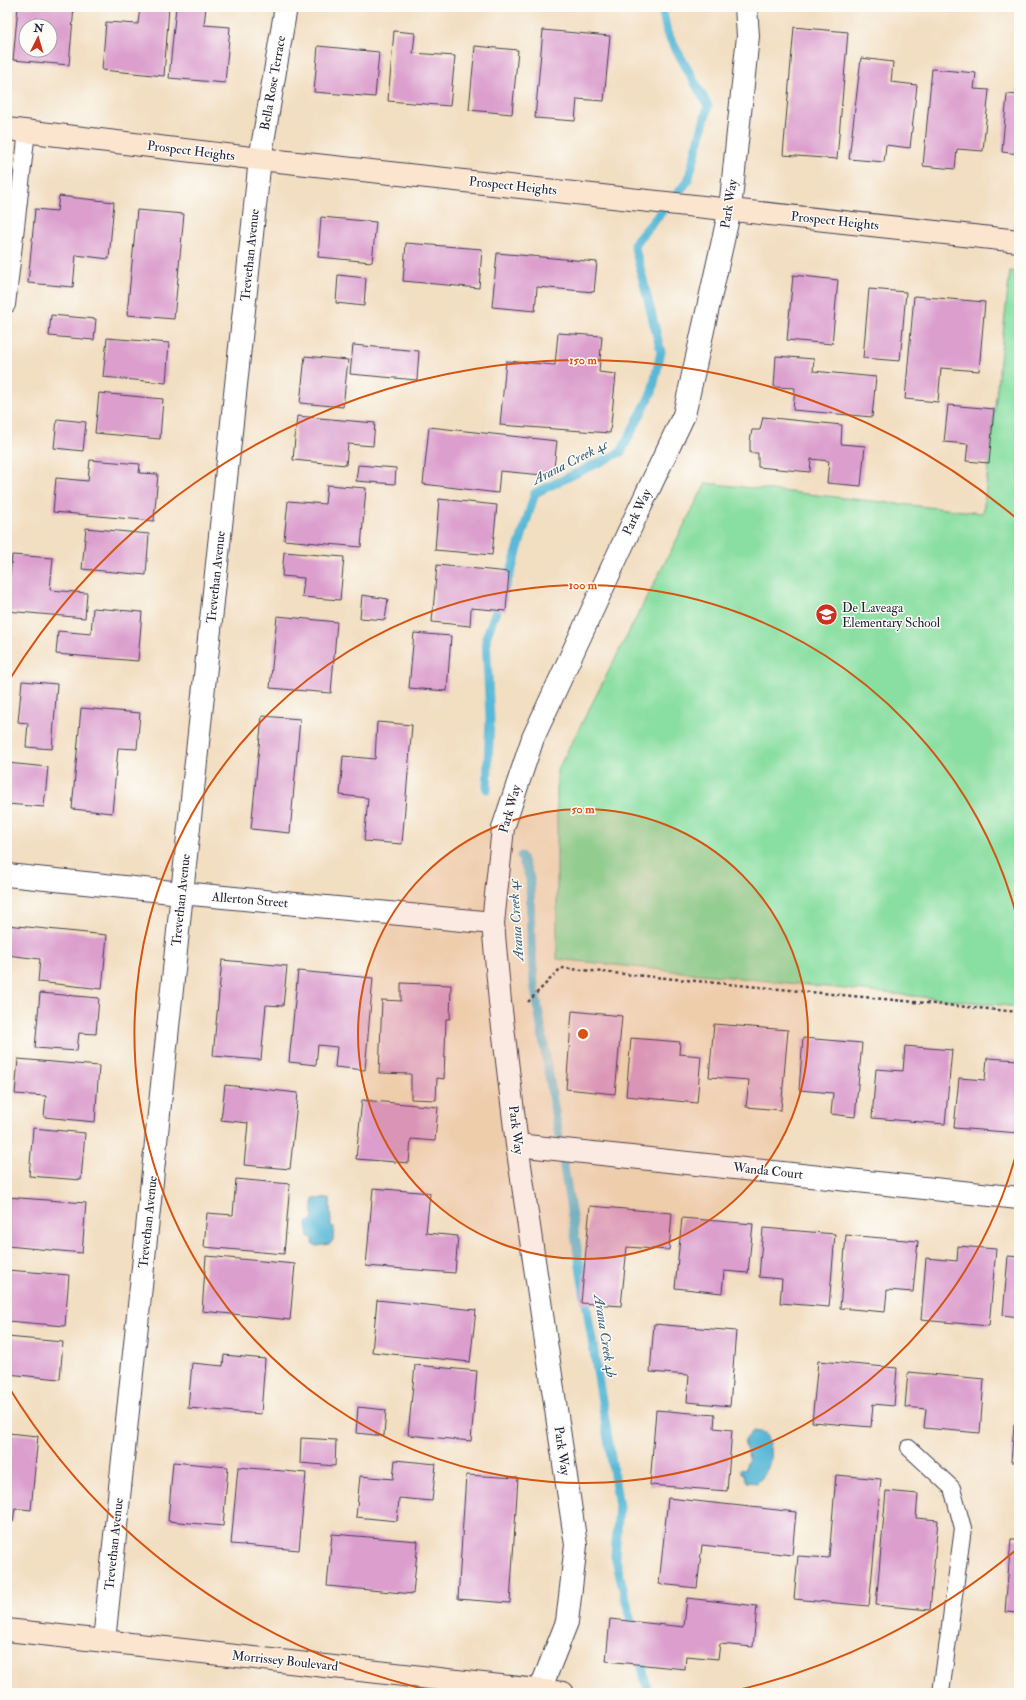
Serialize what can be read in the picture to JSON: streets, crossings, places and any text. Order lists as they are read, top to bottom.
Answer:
{
  "streets": {
    "street": [
      "Bella Rose Terrace",
      "Prospect Heights",
      "Park Way",
      "Trevethan Avenue",
      "Allerton Street",
      "Wanda Court",
      "Morrissey Boulevard"
    ]
  },
  "crossings": [
    ["Bella Rose Terrace", "Prospect Heights"],
    ["Bella Rose Terrace", "Trevethan Avenue"],
    ["Prospect Heights", "Park Way"],
    ["Prospect Heights", "Trevethan Avenue"],
    ["Park Way", "Allerton Street"],
    ["Park Way", "Wanda Court"],
    ["Park Way", "Morrissey Boulevard"],
    ["Trevethan Avenue", "Allerton Street"],
    ["Trevethan Avenue", "Morrissey Boulevard"]
  ],
  "water": ["Arana Creek 4c", "Arana Creek 4b"],
  "places": {
    "school or university": ["De Laveaga Elementary School"]
  },
  "north": "top",
  "rings": ["150 m", "100 m", "50 m"]
}
